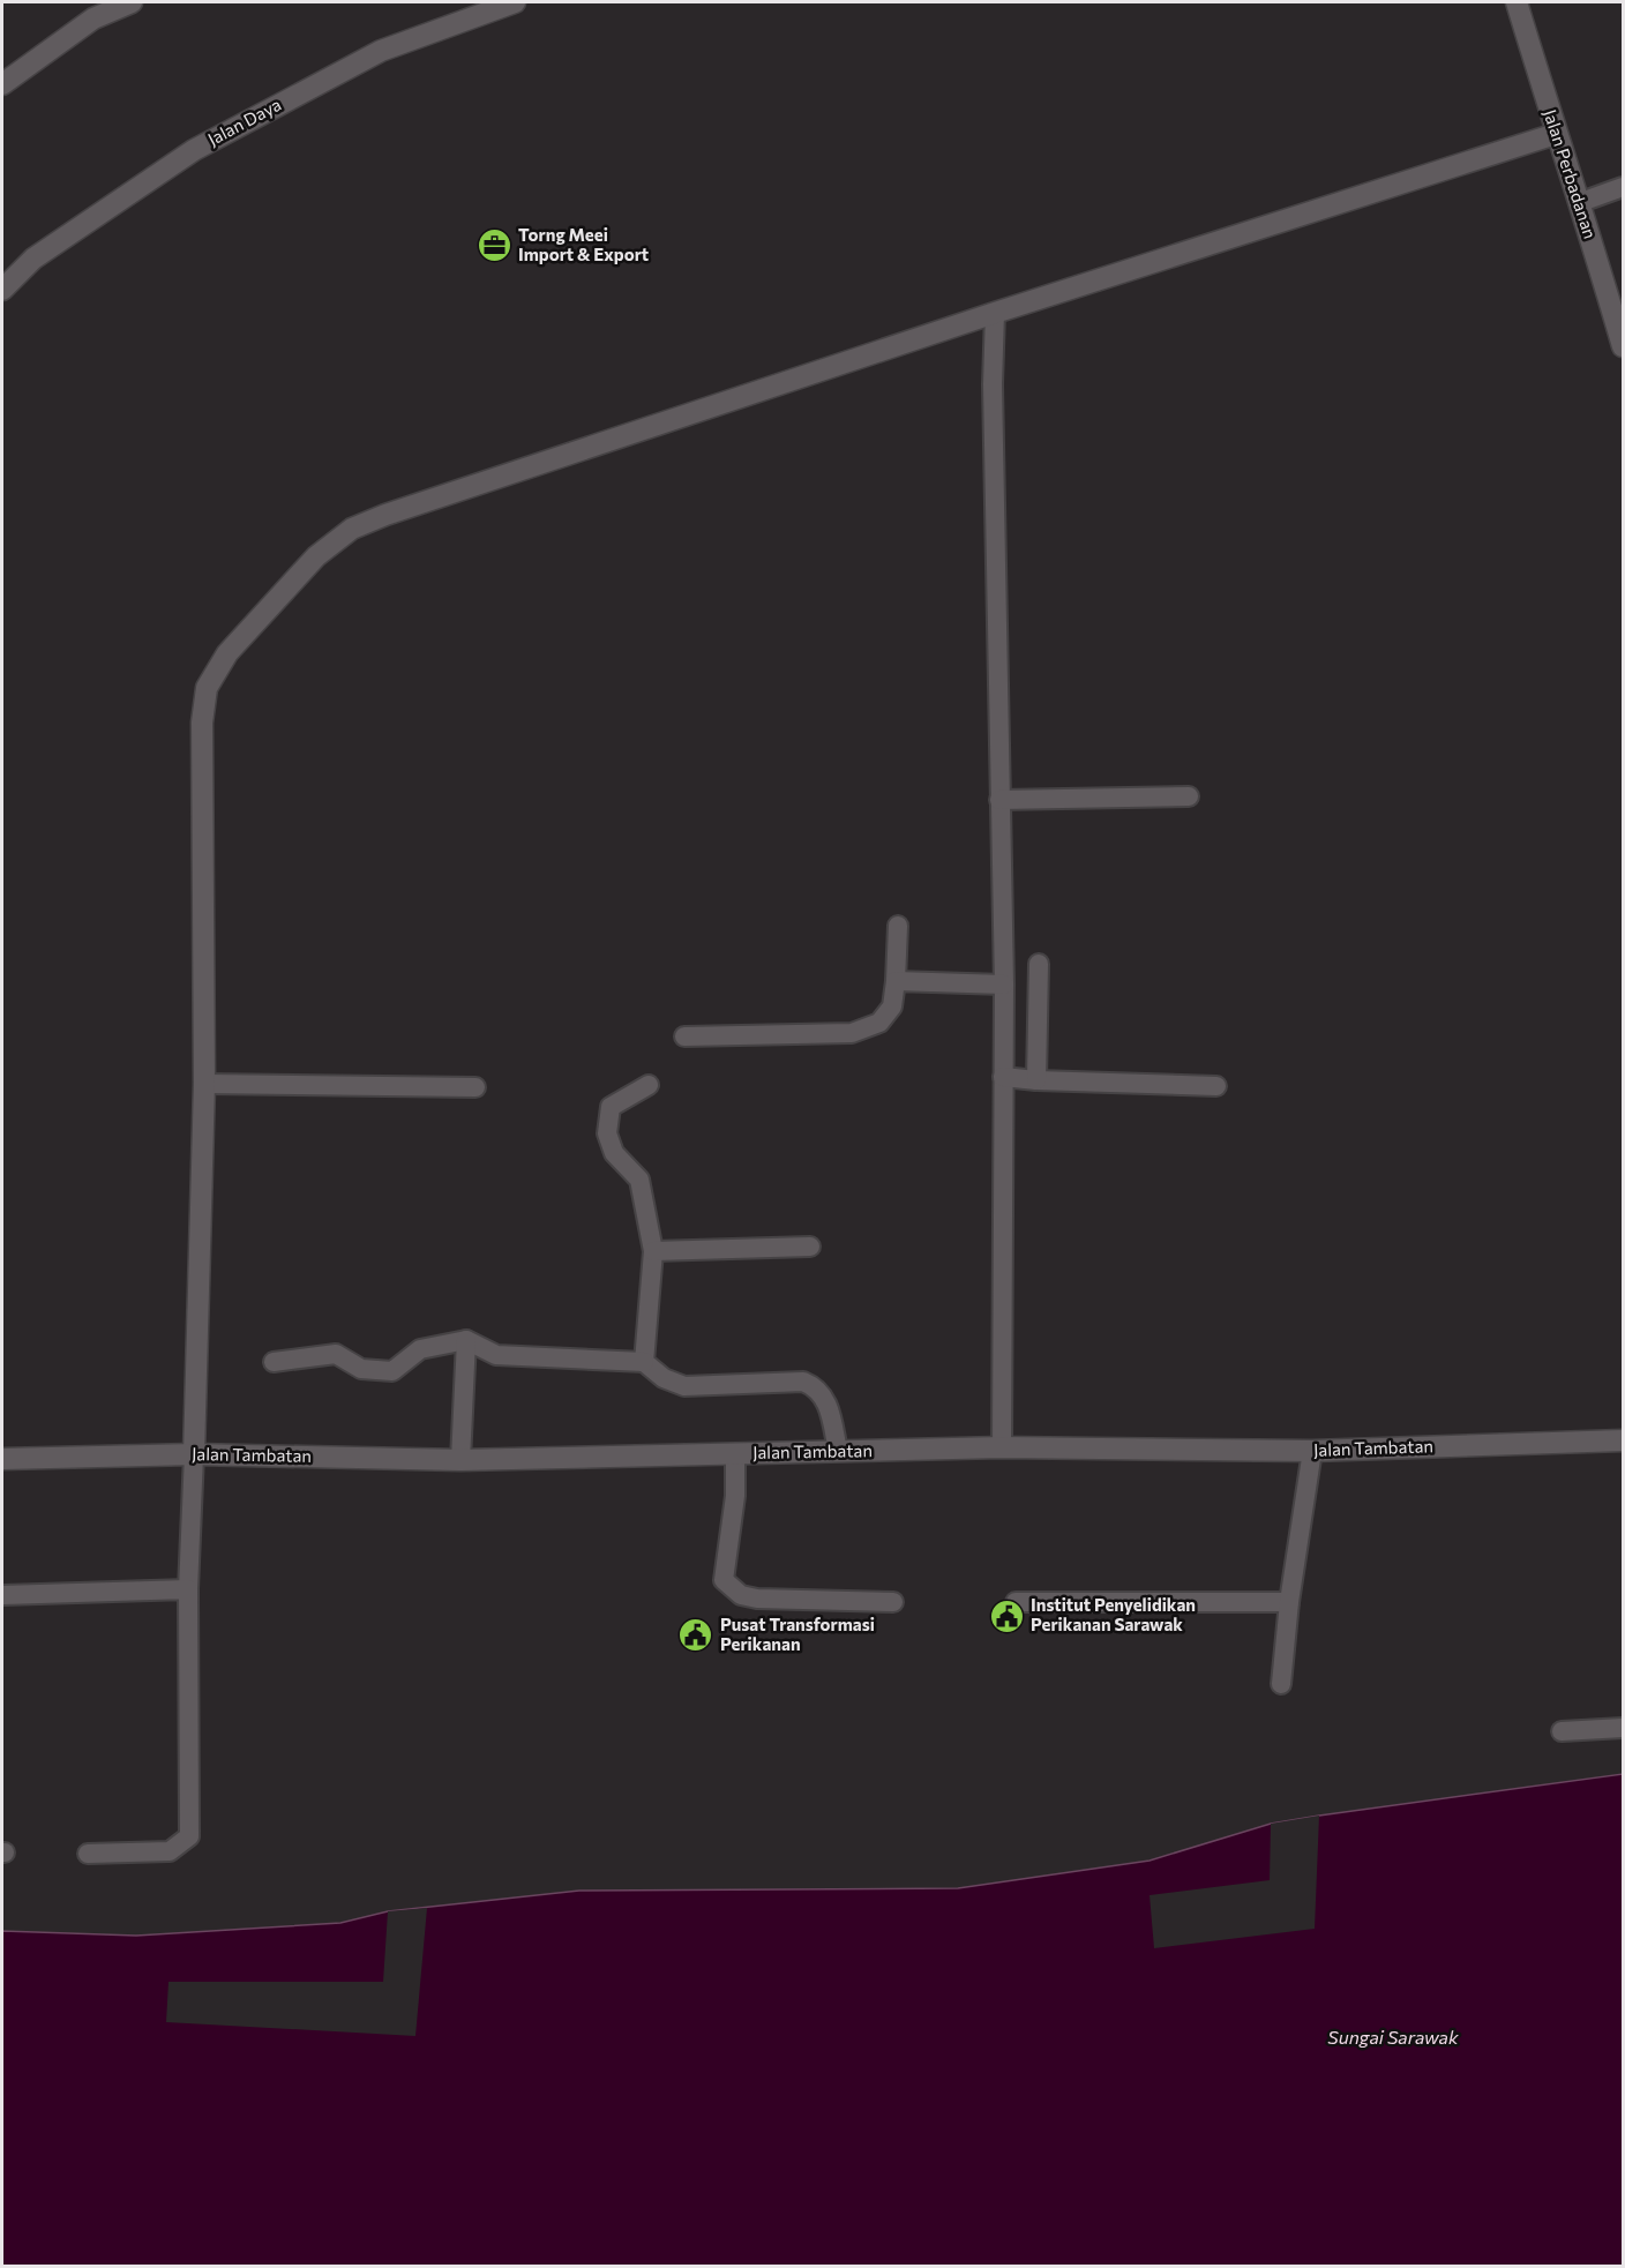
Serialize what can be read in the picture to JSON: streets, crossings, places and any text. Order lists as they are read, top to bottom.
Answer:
{
  "streets": {
    "street": ["Jalan Daya", "Jalan Perbadanan", "Jalan Tambatan"]
  },
  "water": ["Sungai Sarawak"],
  "places": {
    "office": ["Torng Meei Import & Export"],
    "public building": ["Institut Penyelidikan Perikanan Sarawak", "Pusat Transformasi Perikanan"]
  }
}
